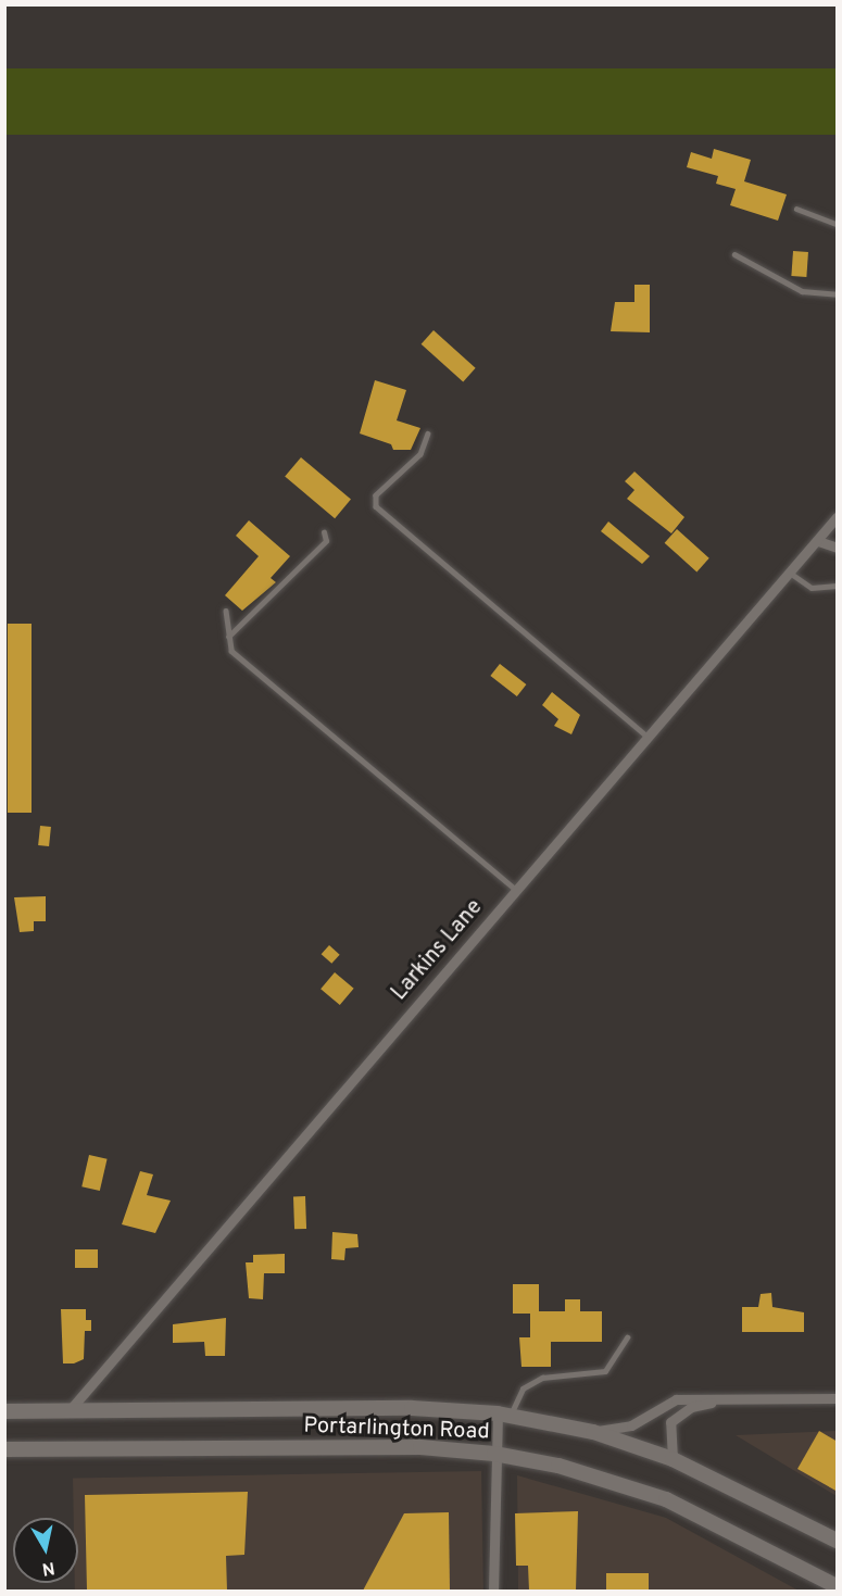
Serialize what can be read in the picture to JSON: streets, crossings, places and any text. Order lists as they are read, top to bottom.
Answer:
{
  "streets": {
    "main road": ["Portarlington Road"],
    "street": ["Larkins Lane"]
  },
  "crossings": [
    ["Larkins Lane", "Portarlington Road"]
  ],
  "north": "bottom"
}
